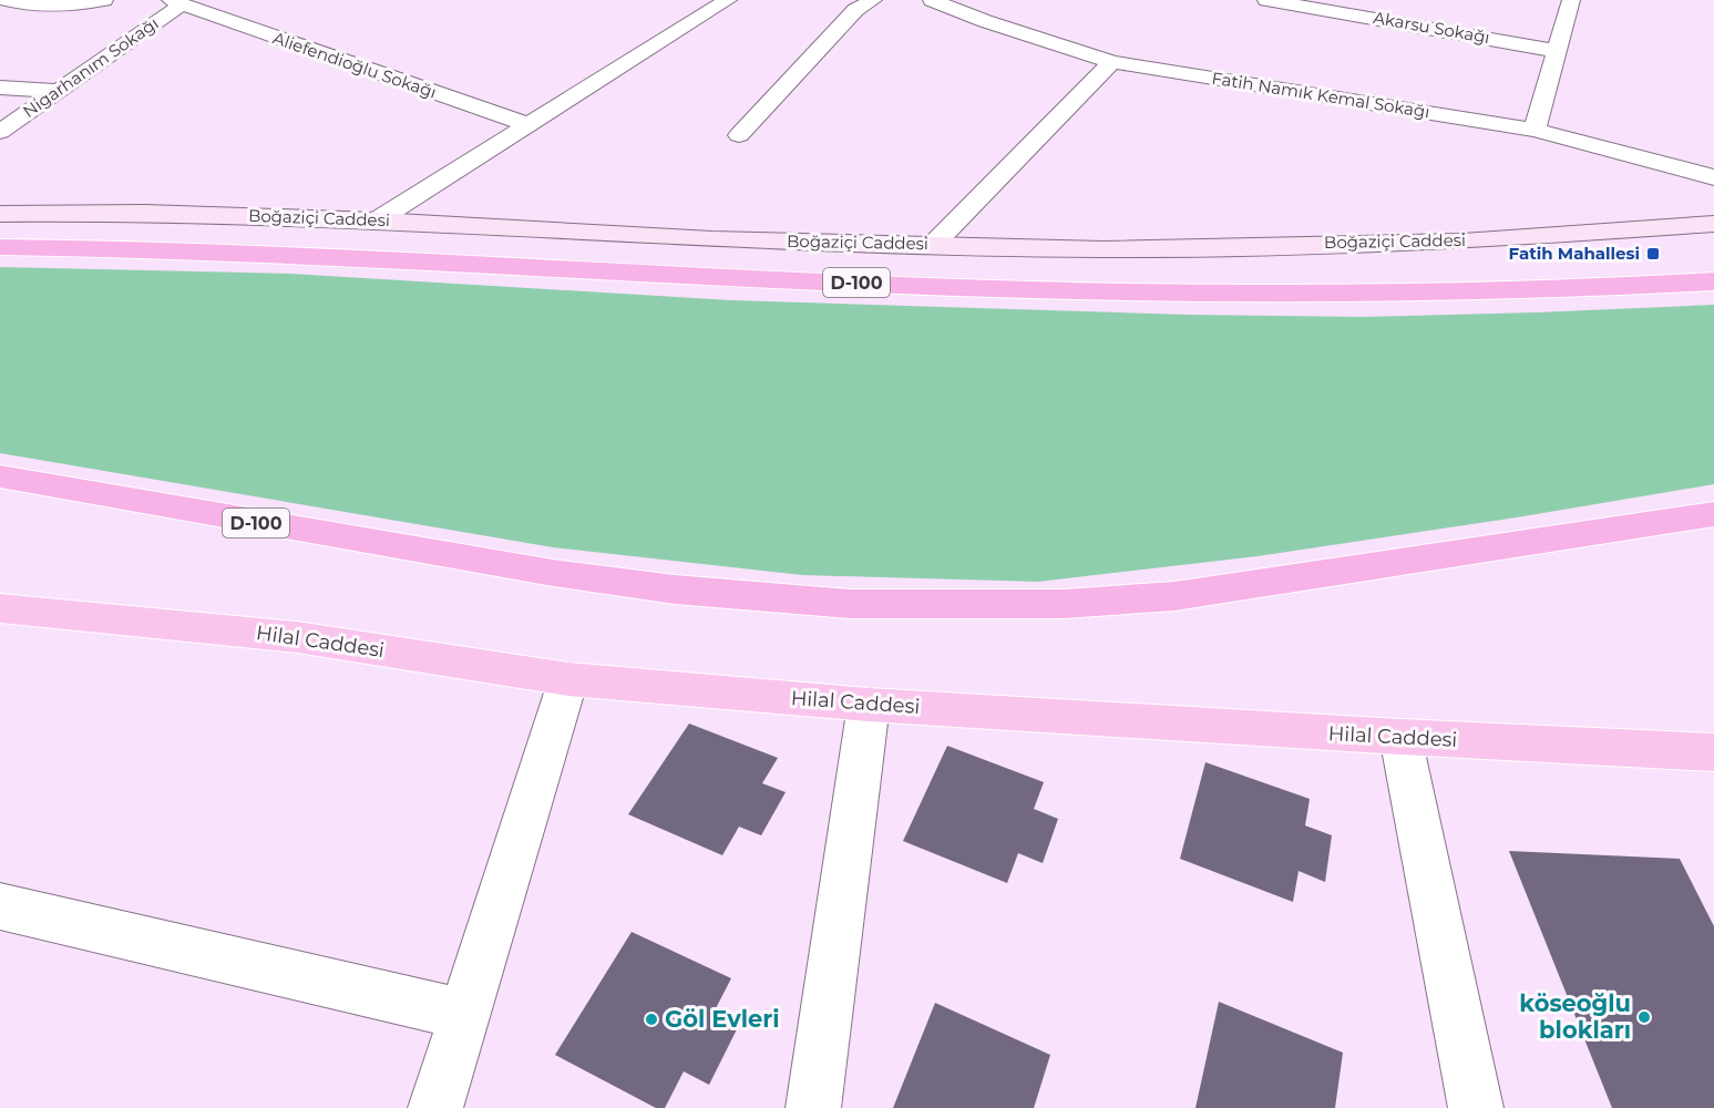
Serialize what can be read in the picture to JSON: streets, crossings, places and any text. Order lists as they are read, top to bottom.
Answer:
{
  "streets": {
    "highway": ["D-100"],
    "main road": ["Boğaziçi Caddesi", "Hilal Caddesi"],
    "street": [
      "Akarsu Sokağı",
      "Aliefendioğlu Sokağı",
      "Nigarhanım Sokağı",
      "Fatih Namık Kemal Sokağı"
    ]
  },
  "crossings": [
    ["Aliefendioğlu Sokağı", "Nigarhanım Sokağı"]
  ],
  "places": {
    "transit": ["Fatih Mahallesi"],
    "other": ["köseoğlu blokları", "Göl Evleri"]
  }
}
